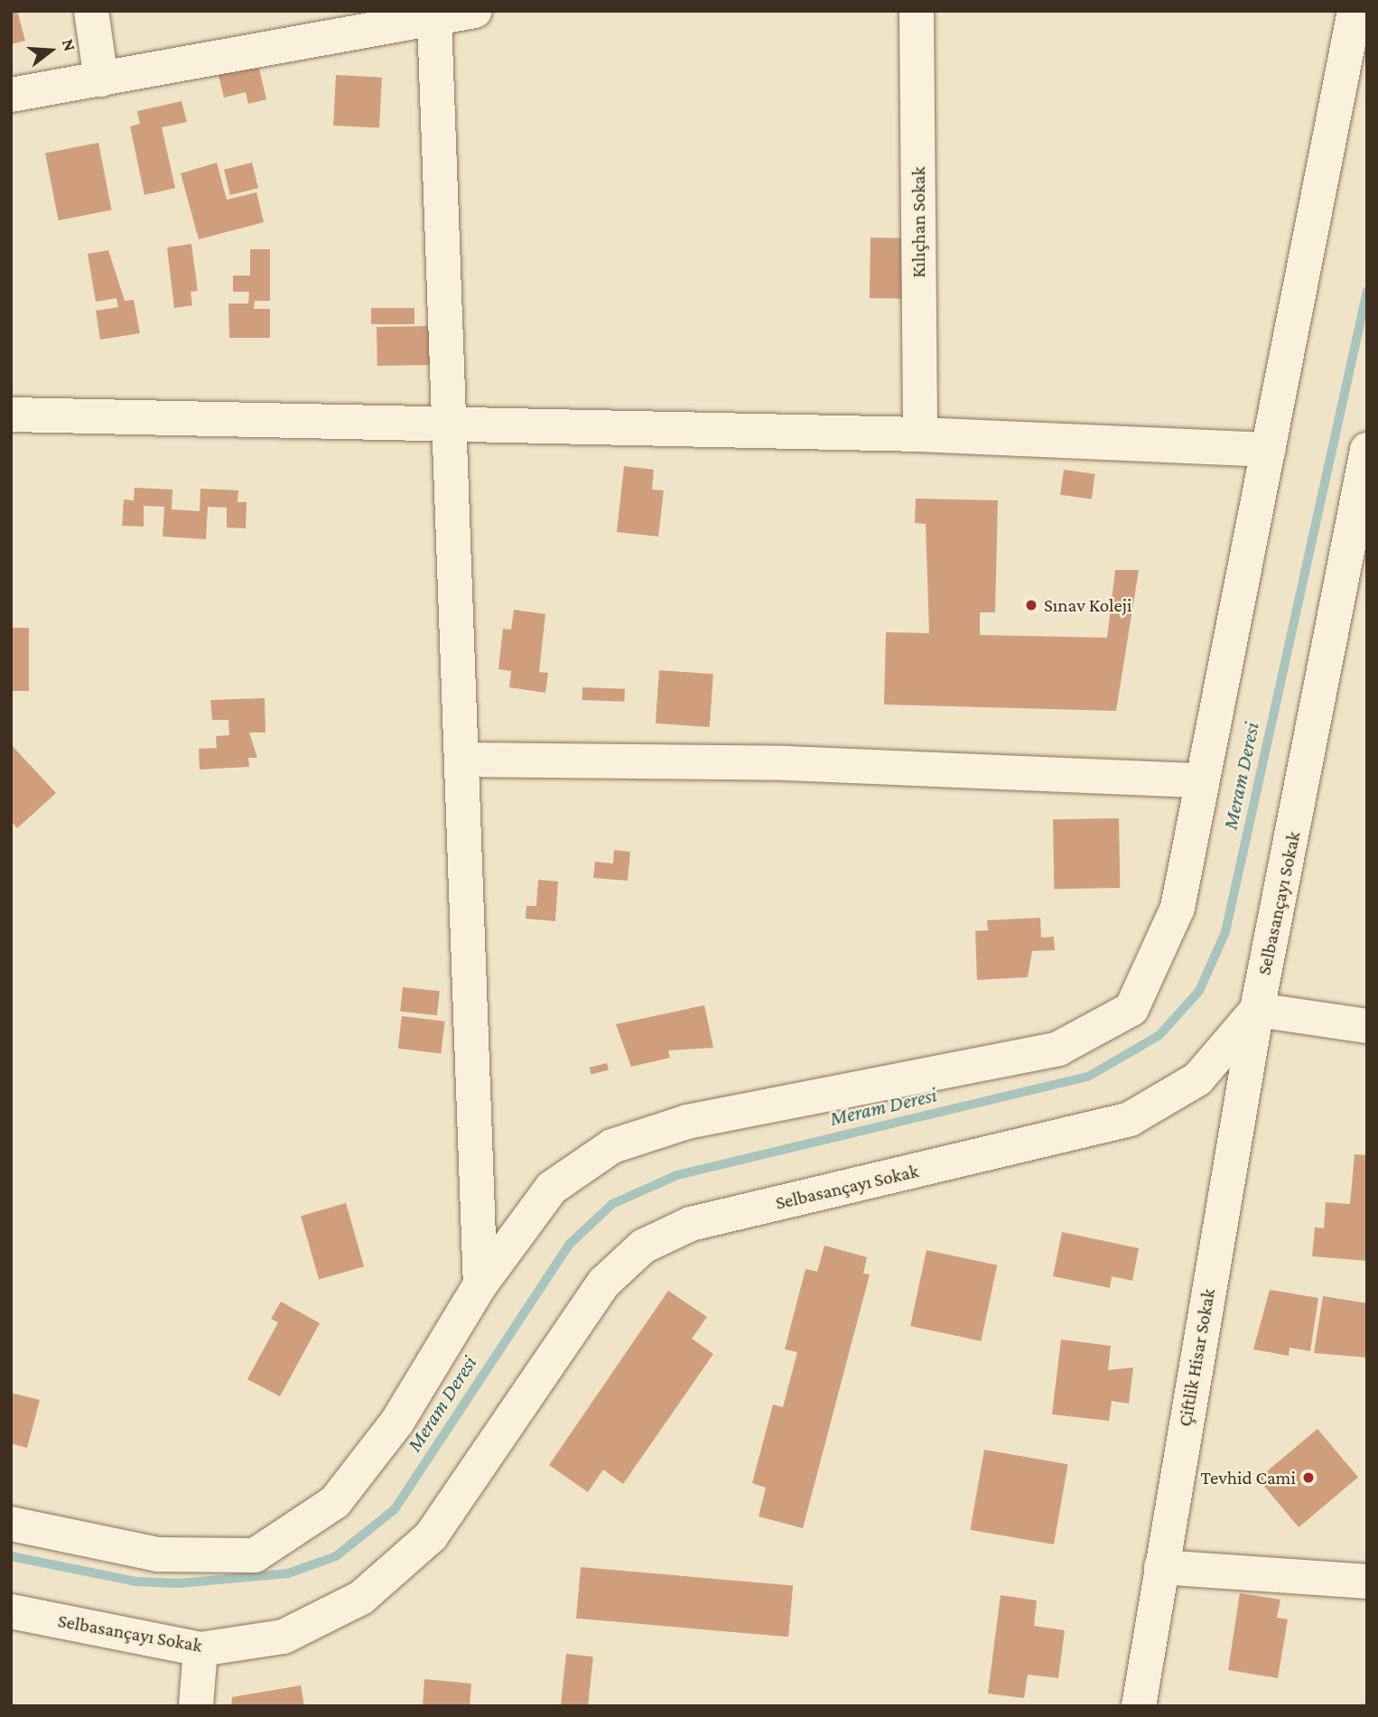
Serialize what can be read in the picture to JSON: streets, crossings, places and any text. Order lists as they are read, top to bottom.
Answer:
{
  "streets": {
    "street": ["Kılıçhan Sokak", "Selbasançayı Sokak", "Çiftlik Hisar Sokak"]
  },
  "crossings": [
    ["Selbasançayı Sokak", "Çiftlik Hisar Sokak"]
  ],
  "water": ["Meram Deresi"],
  "places": ["Sınav Koleji", "Tevhid Cami"],
  "north": "right"
}
